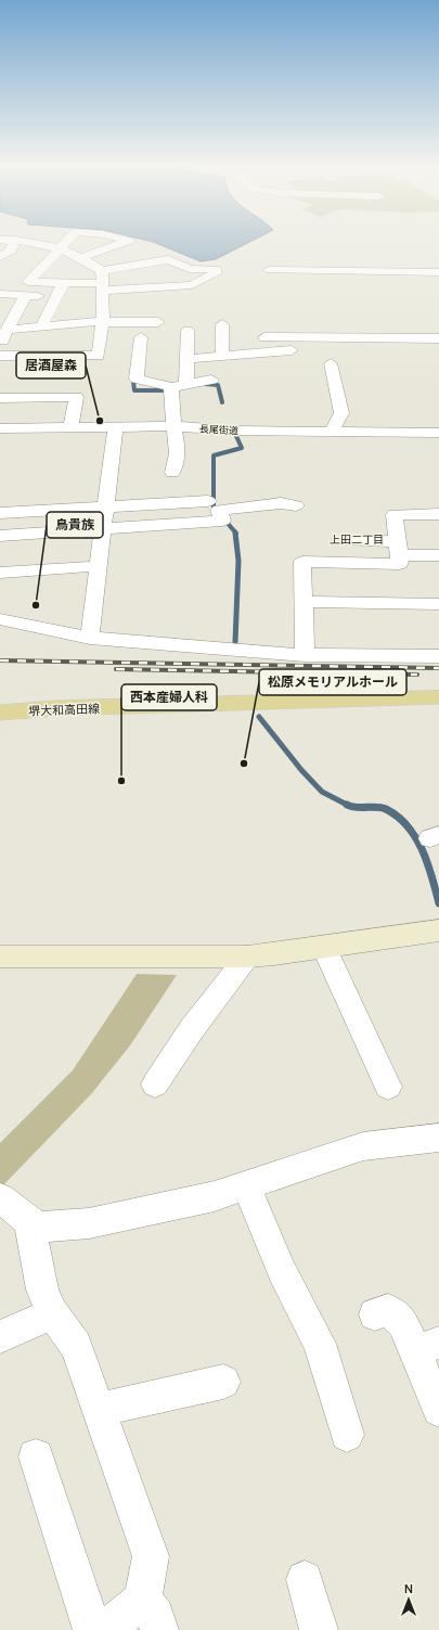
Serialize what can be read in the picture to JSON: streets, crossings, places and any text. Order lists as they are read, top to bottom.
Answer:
{
  "streets": {
    "main road": ["堺大和高田線"],
    "street": ["長尾街道"]
  },
  "districts": ["上田二丁目"],
  "places": [
    "居酒屋森",
    "鳥貴族",
    "松原メモリアルホール",
    "西本産婦人科"
  ],
  "north": "top"
}
